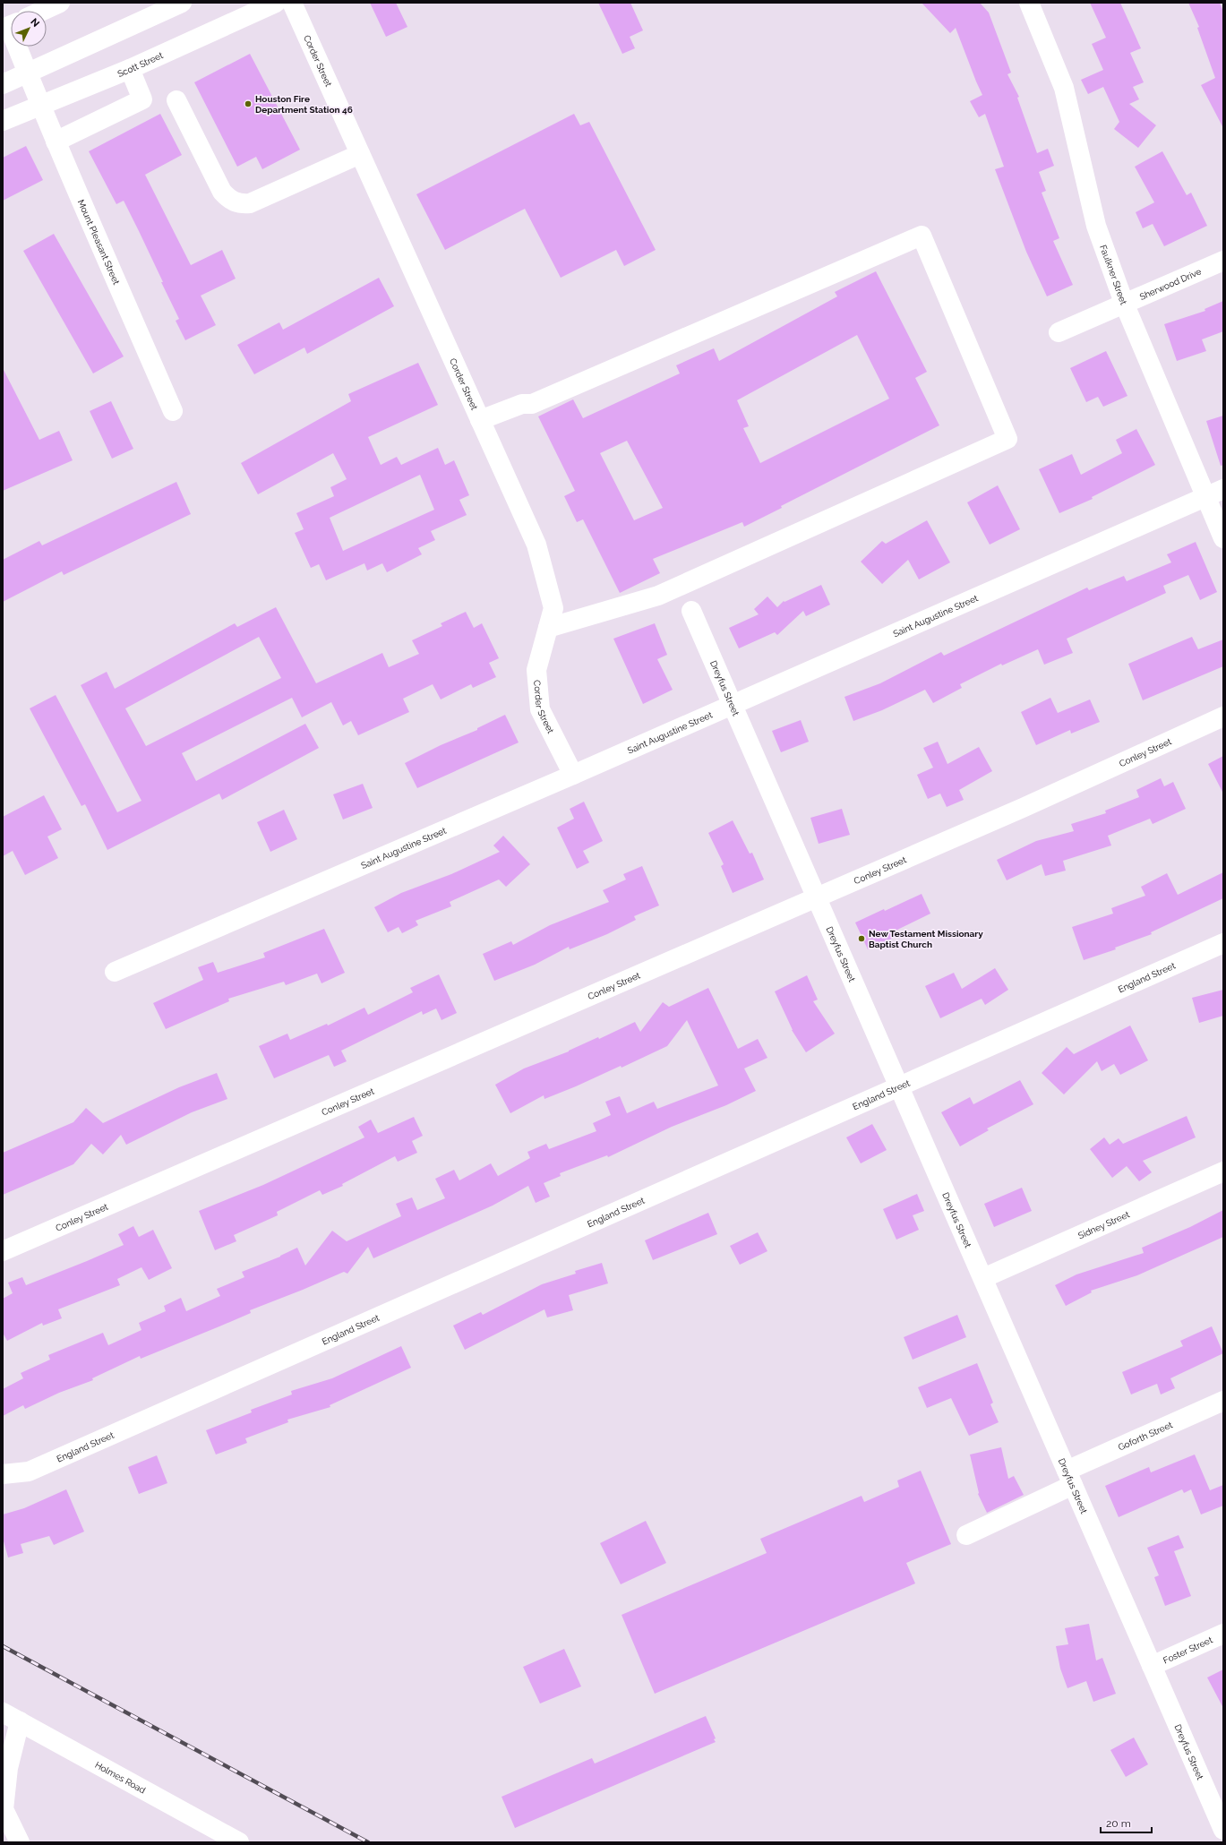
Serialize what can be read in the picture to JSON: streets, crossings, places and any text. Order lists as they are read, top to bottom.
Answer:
{
  "streets": {
    "street": [
      "Corder Street",
      "Scott Street",
      "Mount Pleasant Street",
      "Faulkner Street",
      "Sherwood Drive",
      "Saint Augustine Street",
      "Dreyfus Street",
      "Conley Street",
      "England Street",
      "Sidney Street",
      "Goforth Street",
      "Foster Street",
      "Holmes Road"
    ]
  },
  "crossings": [
    ["Corder Street", "Saint Augustine Street"],
    ["Scott Street", "Mount Pleasant Street"],
    ["Faulkner Street", "Sherwood Drive"],
    ["Faulkner Street", "Saint Augustine Street"],
    ["Saint Augustine Street", "Dreyfus Street"],
    ["Dreyfus Street", "Conley Street"],
    ["Dreyfus Street", "England Street"],
    ["Dreyfus Street", "Sidney Street"],
    ["Dreyfus Street", "Goforth Street"],
    ["Dreyfus Street", "Foster Street"]
  ],
  "places": ["Houston Fire Department Station 46", "New Testament Missionary Baptist Church"],
  "scale_bar": "20 m",
  "north": "top right"
}
